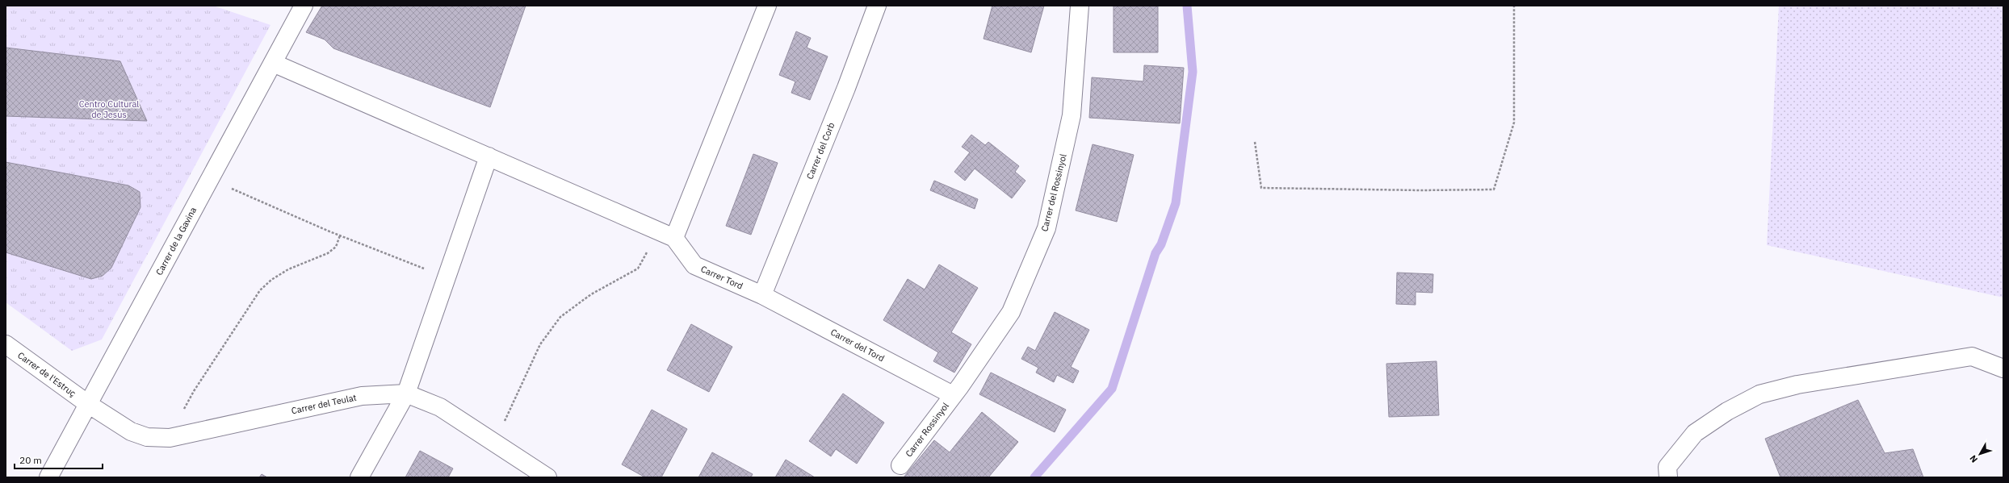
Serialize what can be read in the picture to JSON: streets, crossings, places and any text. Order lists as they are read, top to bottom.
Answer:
{
  "streets": {
    "street": [
      "Carrer del Corb",
      "Carrer del Rossinyol",
      "Carrer de la Gavina",
      "Carrer Tord",
      "Carrer del Tord",
      "Carrer de l'Estruç",
      "Carrer del Teulat",
      "Carrer Rossinyol"
    ]
  },
  "crossings": [
    ["Carrer del Corb", "Carrer Tord"],
    ["Carrer del Corb", "Carrer del Tord"],
    ["Carrer del Rossinyol", "Carrer del Tord"],
    ["Carrer del Rossinyol", "Carrer Rossinyol"],
    ["Carrer de la Gavina", "Carrer de l'Estruç"],
    ["Carrer de la Gavina", "Carrer del Teulat"],
    ["Carrer Tord", "Carrer del Tord"],
    ["Carrer del Tord", "Carrer Rossinyol"],
    ["Carrer de l'Estruç", "Carrer del Teulat"]
  ],
  "parks": ["Centro Cultural de Jesús"],
  "scale_bar": "20 m",
  "north": "bottom left"
}
